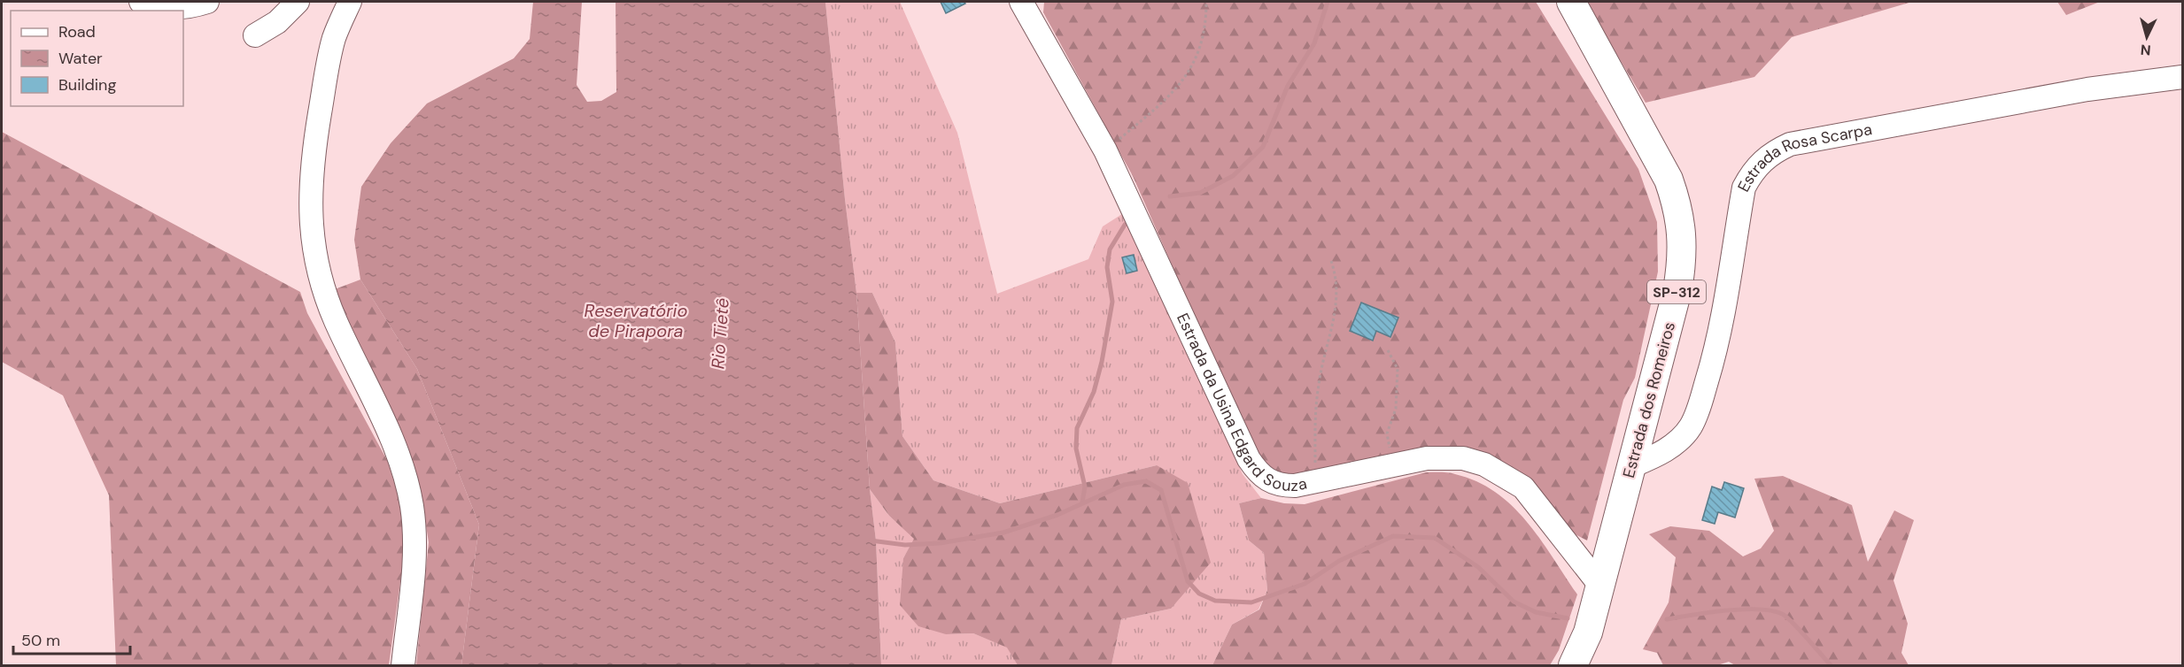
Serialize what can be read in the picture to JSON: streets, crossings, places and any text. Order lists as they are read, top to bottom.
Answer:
{
  "streets": {
    "main road": ["SP-312", "Estrada dos Romeiros"],
    "lane": ["Estrada Rosa Scarpa", "Estrada da Usina Edgard Souza"]
  },
  "crossings": [
    ["Estrada Rosa Scarpa", "Estrada dos Romeiros"],
    ["Estrada da Usina Edgard Souza", "Estrada dos Romeiros"]
  ],
  "water": ["Reservatório de Pirapora", "Rio Tietê"],
  "legend": ["Road", "Water", "Building"],
  "scale_bar": "50 m",
  "north": "bottom"
}
